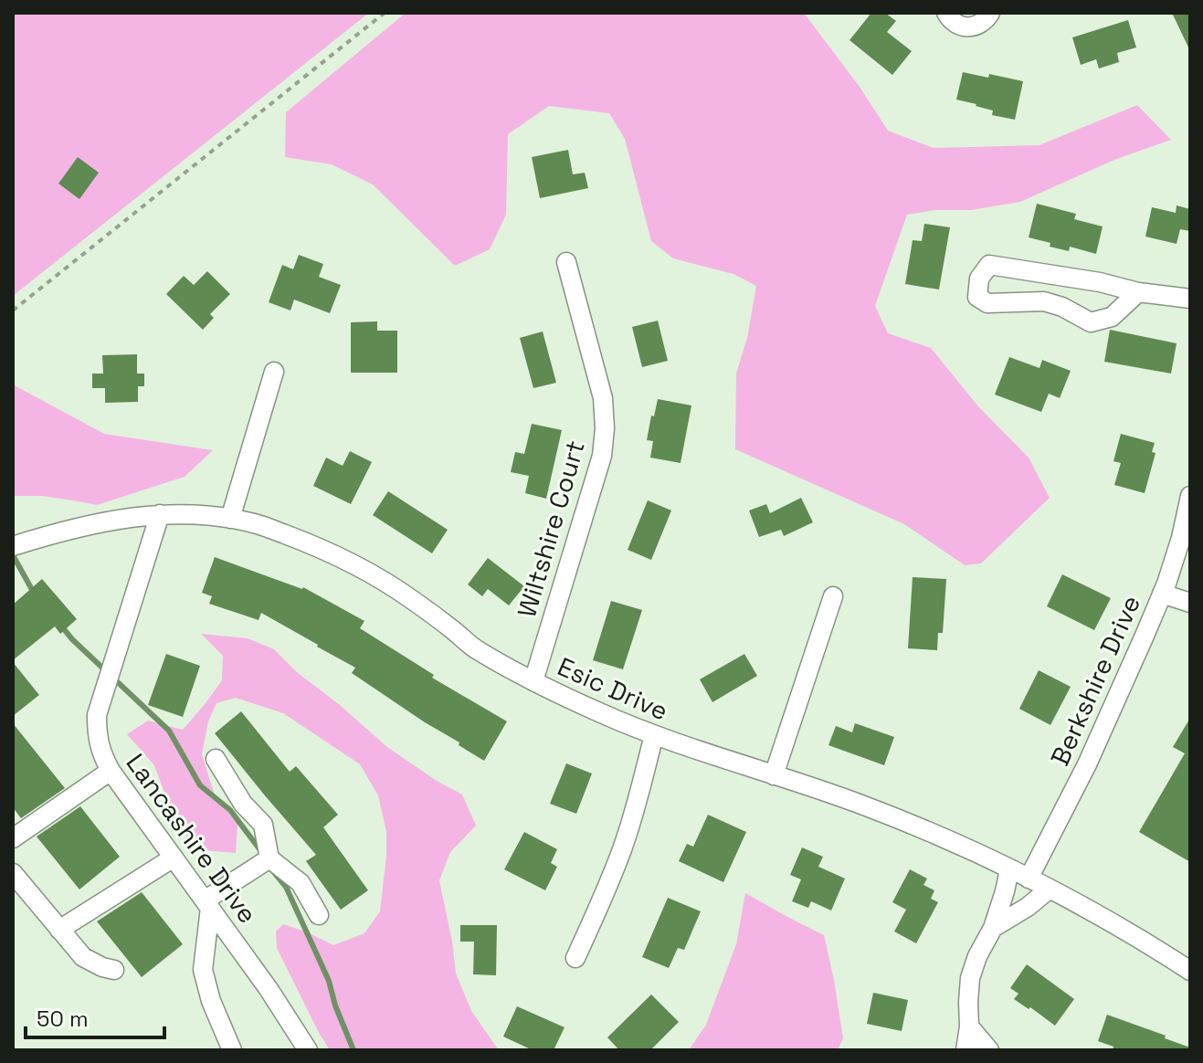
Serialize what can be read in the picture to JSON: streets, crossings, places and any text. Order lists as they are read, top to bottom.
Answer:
{
  "streets": {
    "street": [
      "Wiltshire Court",
      "Berkshire Drive",
      "Esic Drive",
      "Lancashire Drive"
    ]
  },
  "crossings": [
    ["Wiltshire Court", "Esic Drive"],
    ["Berkshire Drive", "Esic Drive"],
    ["Esic Drive", "Lancashire Drive"]
  ],
  "scale_bar": "50 m"
}
